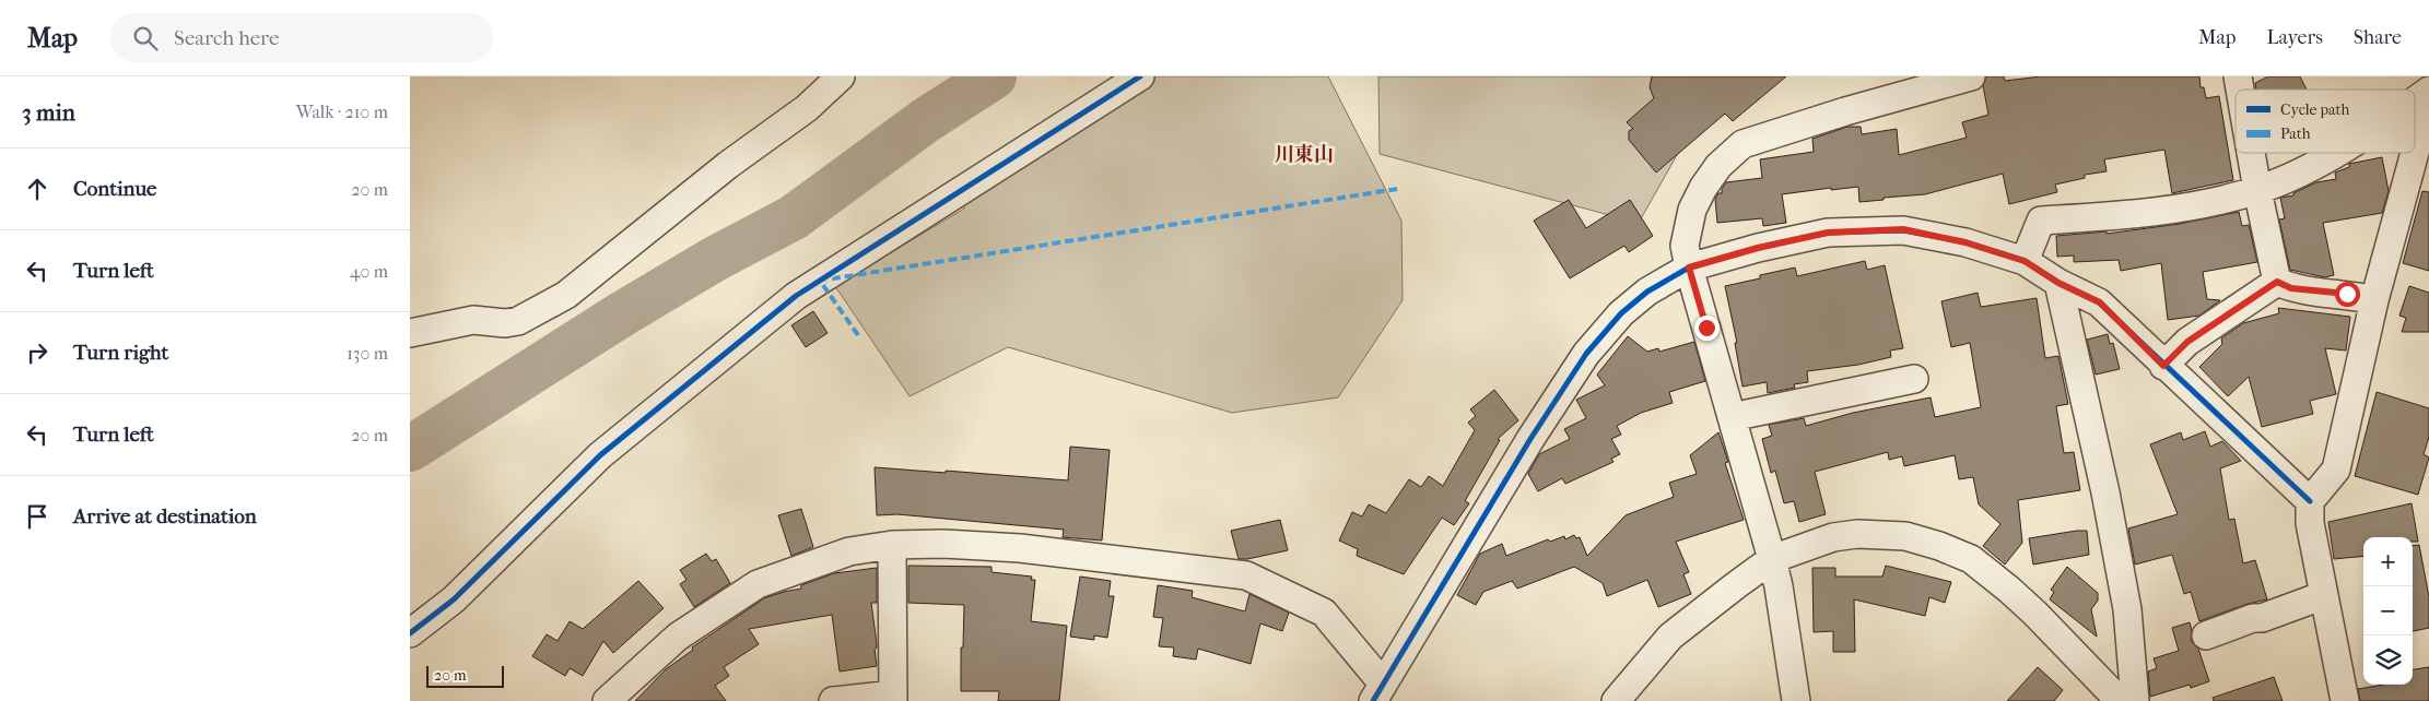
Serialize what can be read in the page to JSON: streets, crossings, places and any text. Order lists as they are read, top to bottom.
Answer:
{
  "districts": ["川東山"],
  "legend": ["Cycle path", "Path"],
  "scale_bar": "20 m",
  "page": {
    "header": "Map",
    "search": "Search here",
    "nav": ["Map", "Layers", "Share"],
    "heading": ["3 min", "Walk · 210 m"],
    "list": [
      ["Continue", "20 m"],
      ["Turn left", "40 m"],
      ["Turn right", "130 m"],
      ["Turn left", "20 m"],
      "Arrive at destination"
    ],
    "map_buttons": ["+", "−"],
    "scale": "20 m"
  }
}
